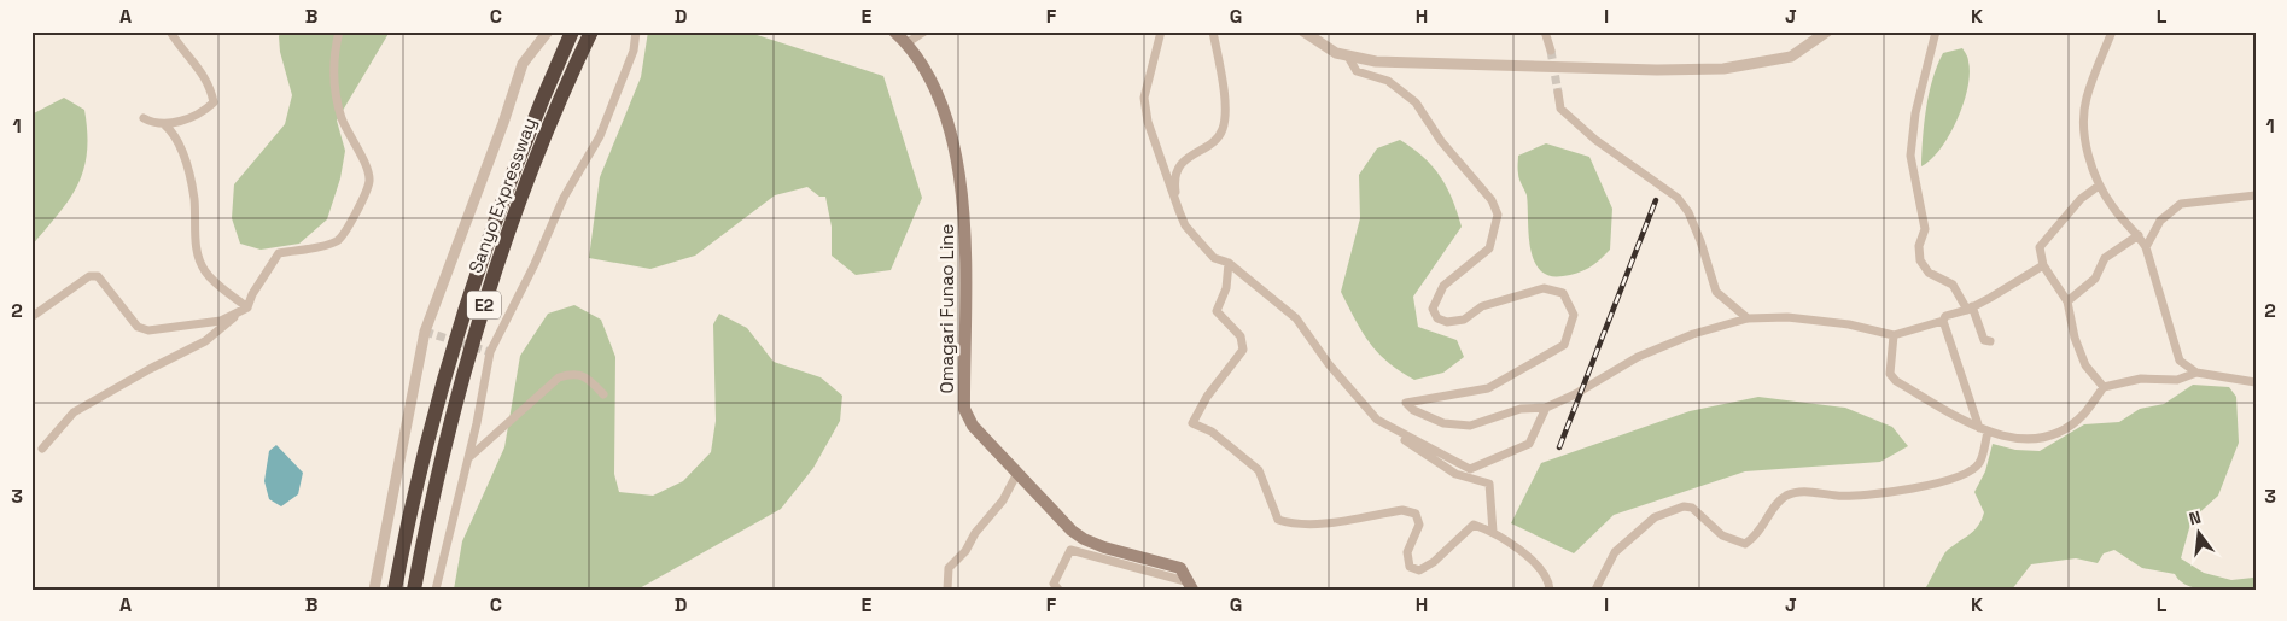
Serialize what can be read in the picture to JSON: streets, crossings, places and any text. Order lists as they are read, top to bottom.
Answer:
{
  "streets": {
    "highway": ["Sanyo Expressway", "E2"],
    "main road": ["Omagari Funao Line"]
  },
  "north": "top",
  "grid": {
    "columns": [
      "A",
      "B",
      "C",
      "D",
      "E",
      "F",
      "G",
      "H",
      "I",
      "J",
      "K",
      "L"
    ],
    "rows": ["1", "2", "3"]
  }
}
